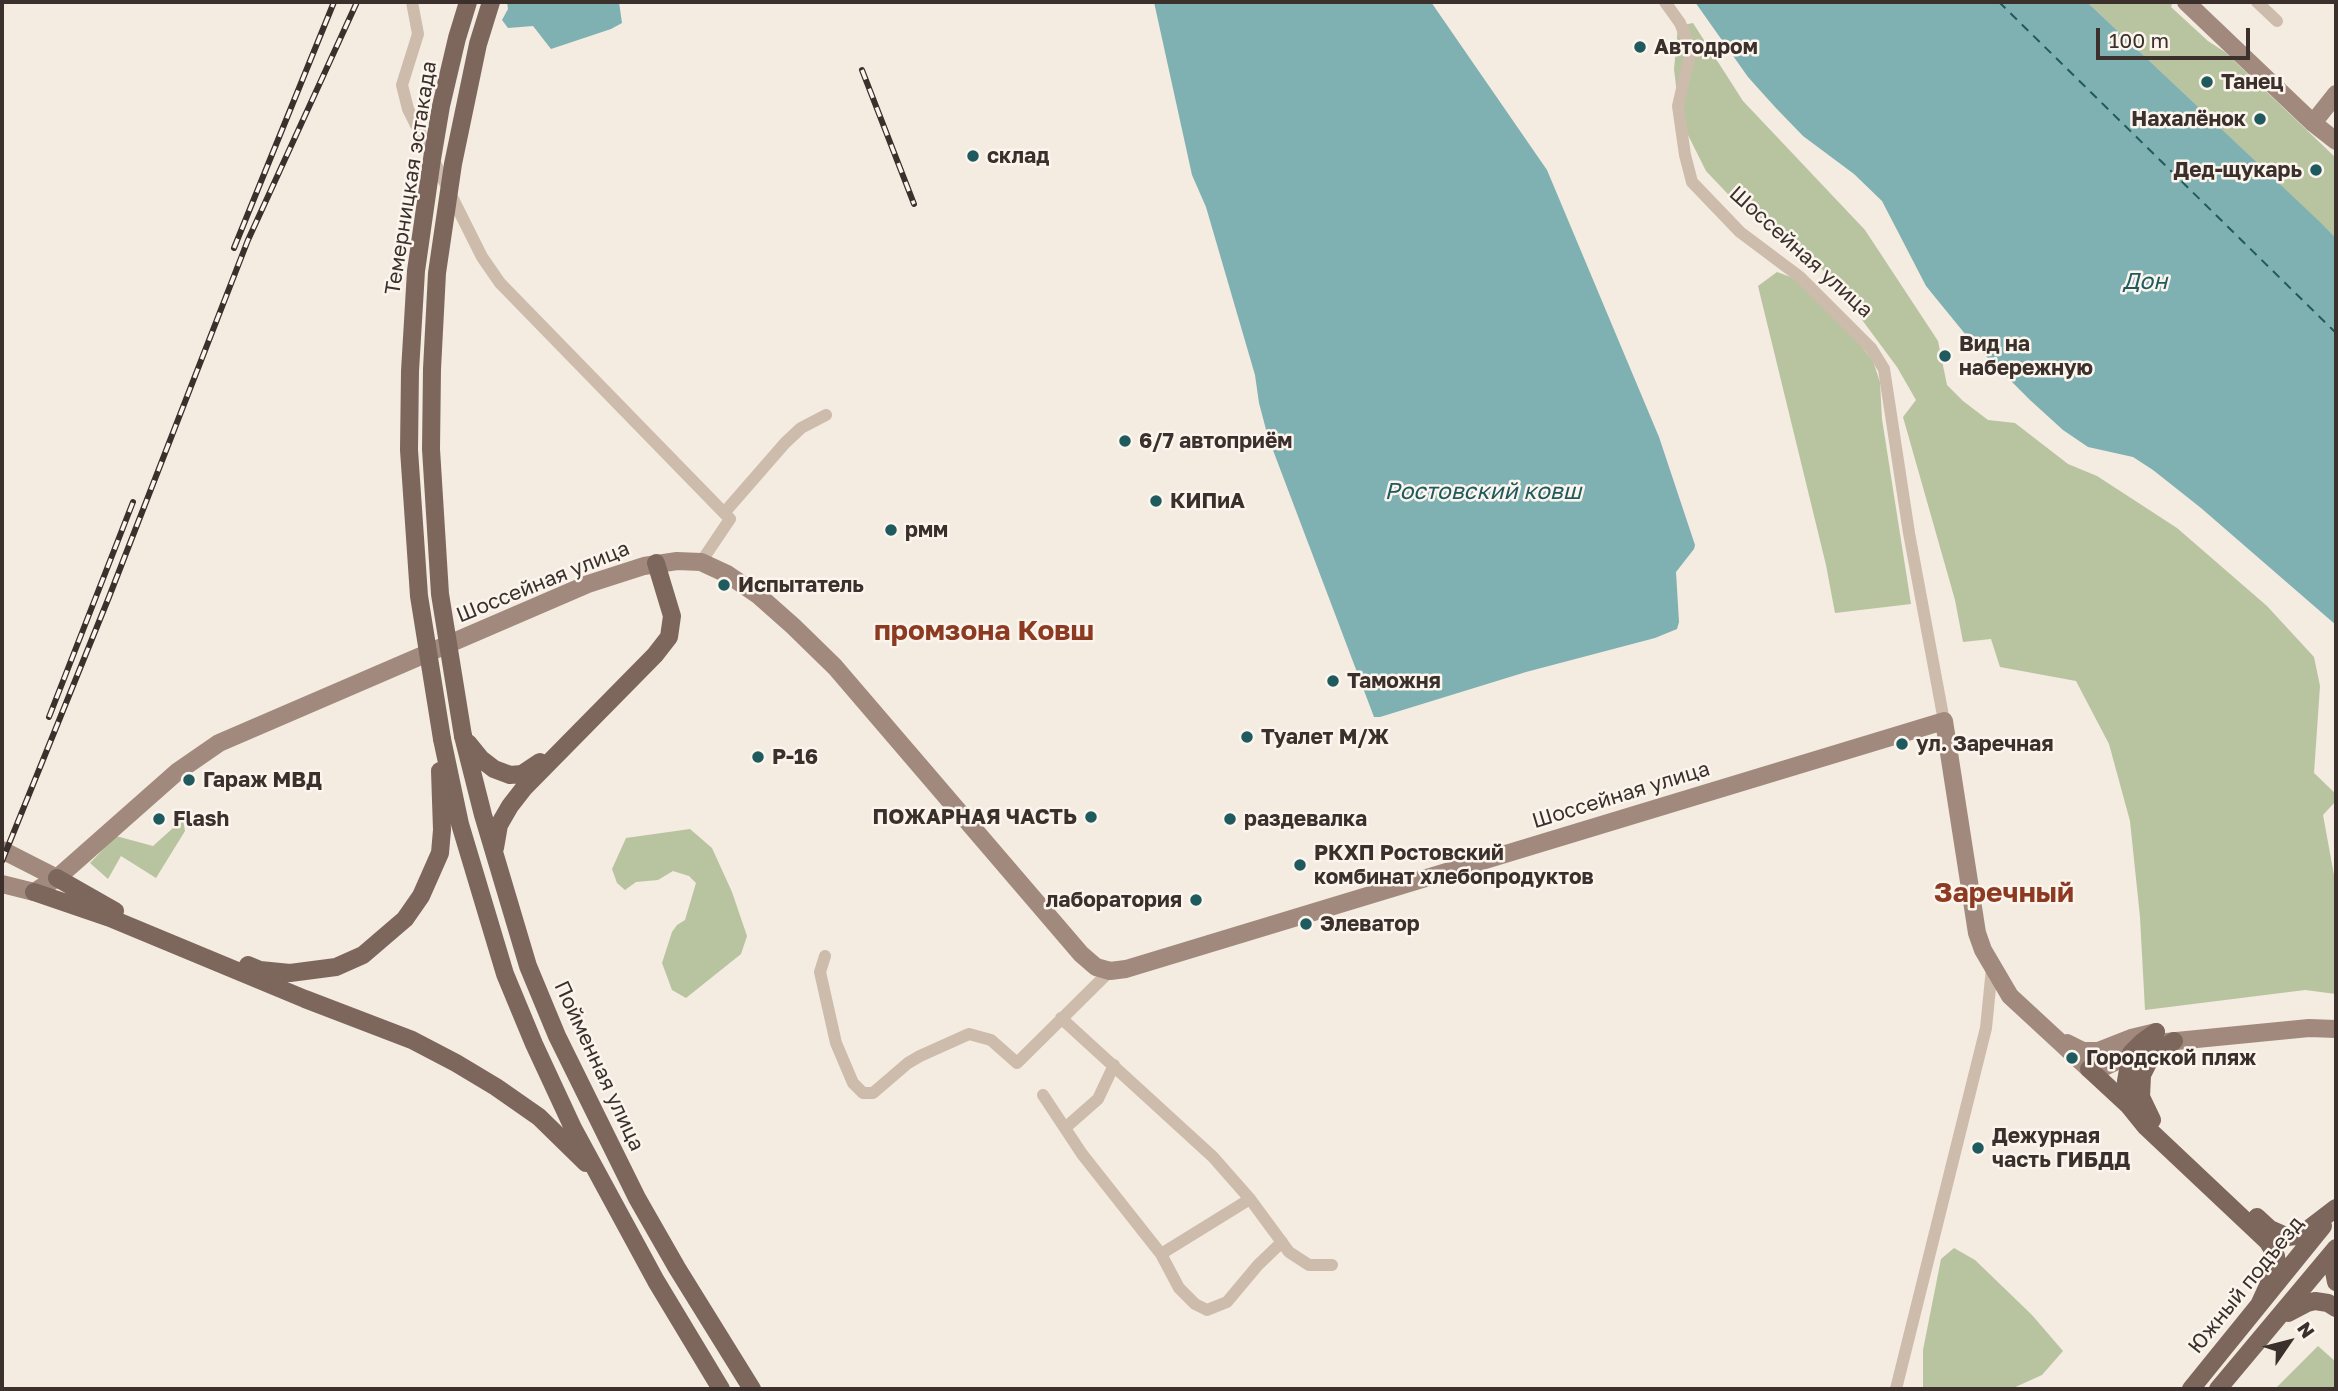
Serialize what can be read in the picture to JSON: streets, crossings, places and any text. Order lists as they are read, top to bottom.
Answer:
{
  "streets": {
    "main road": [
      "Темерницкая эстакада",
      "Шоссейная улица",
      "Пойменная улица",
      "Южный подъезд"
    ]
  },
  "crossings": [
    ["Темерницкая эстакада", "Пойменная улица"]
  ],
  "districts": ["промзона Ковш", "Заречный"],
  "water": ["Дон", "Ростовский ковш"],
  "places": [
    "Автодром",
    "Танец",
    "Нахалёнок",
    "склад",
    "Дед-щукарь",
    "Вид на набережную",
    "6/7 автоприём",
    "КИПиА",
    "рмм",
    "Испытатель",
    "Таможня",
    "Туалет М/Ж",
    "ул. Заречная",
    "Р-16",
    "Гараж МВД",
    "ПОЖАРНАЯ ЧАСТЬ",
    "Flash",
    "раздевалка",
    "РКХП Ростовский комбинат хлебопродуктов",
    "лаборатория",
    "Элеватор",
    "Городской пляж",
    "Дежурная часть ГИБДД"
  ],
  "scale_bar": "100 m",
  "north": "top right"
}
